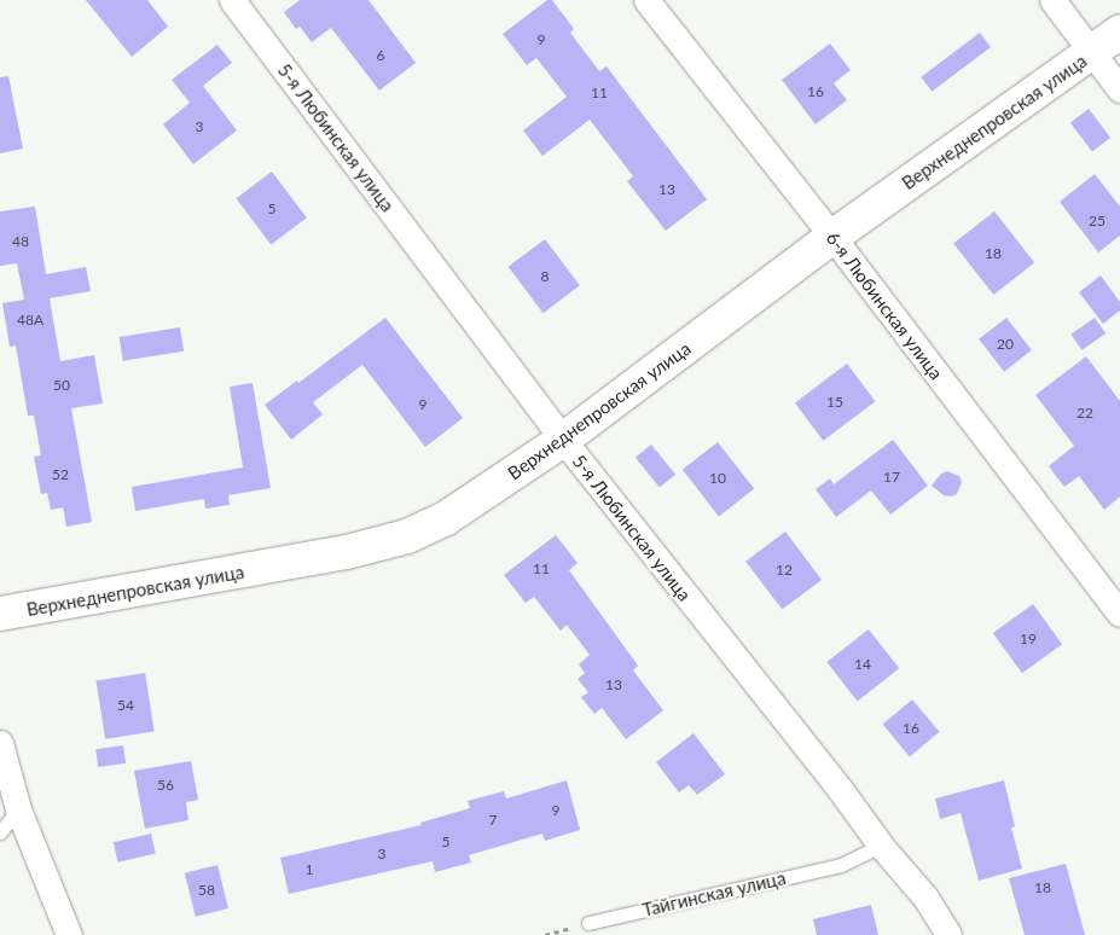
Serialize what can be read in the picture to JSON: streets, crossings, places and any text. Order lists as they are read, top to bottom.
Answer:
{
  "streets": {
    "street": ["Верхнеднепровская улица", "5-я Любинская улица", "6-я Любинская улица"],
    "lane": ["Тайгинская улица"]
  },
  "crossings": [
    ["Верхнеднепровская улица", "5-я Любинская улица"],
    ["Верхнеднепровская улица", "6-я Любинская улица"],
    ["5-я Любинская улица", "Тайгинская улица"]
  ],
  "house_numbers": [
    "9",
    "6",
    "16",
    "11",
    "3",
    "13",
    "5",
    "25",
    "48",
    "18",
    "8",
    "48А",
    "20",
    "50",
    "15",
    "9",
    "22",
    "52",
    "17",
    "10",
    "11",
    "12",
    "19",
    "14",
    "13",
    "54",
    "16",
    "56",
    "9",
    "7",
    "5",
    "3",
    "1",
    "18",
    "58"
  ]
}
